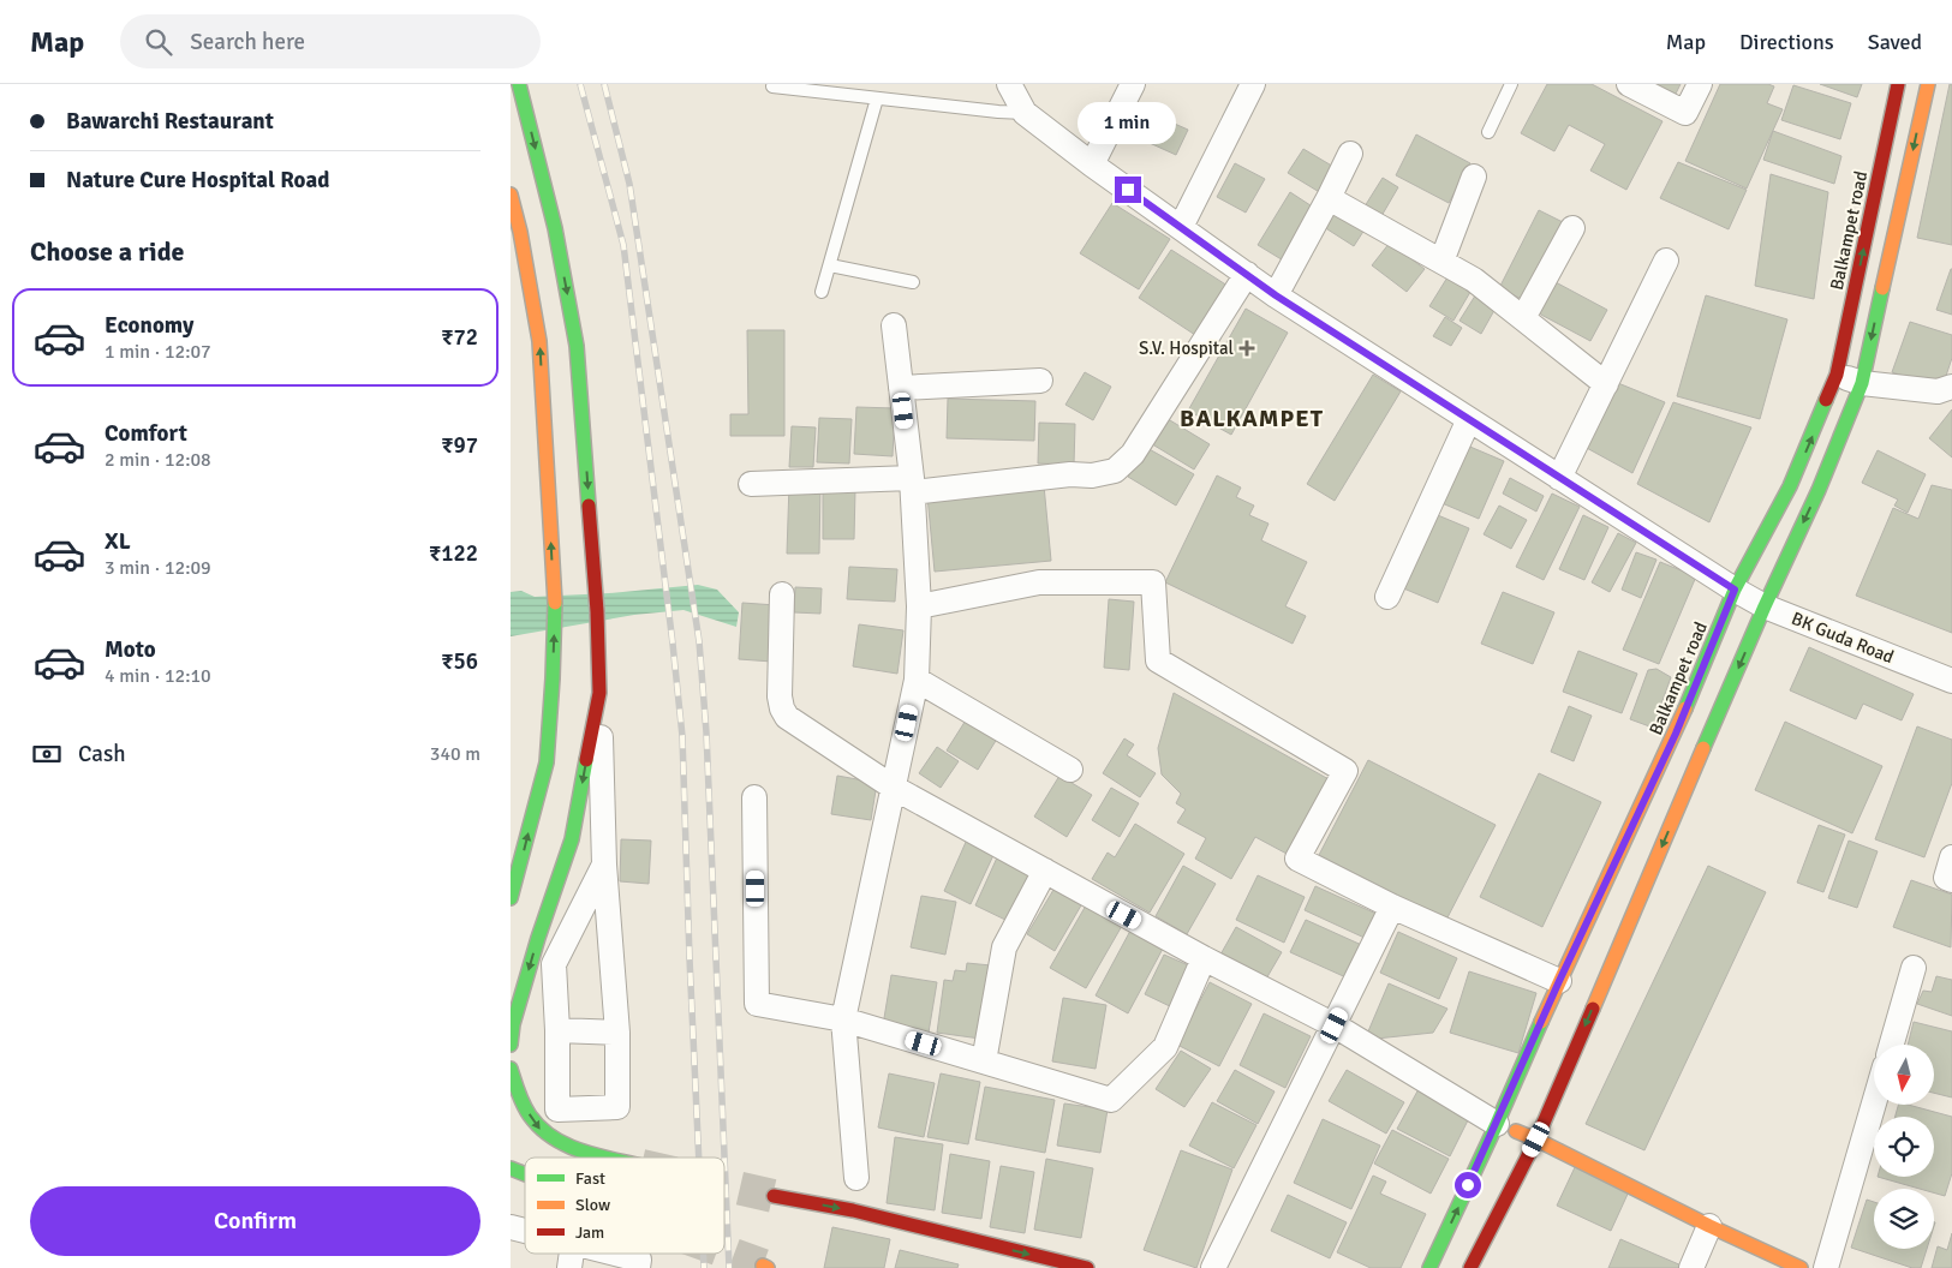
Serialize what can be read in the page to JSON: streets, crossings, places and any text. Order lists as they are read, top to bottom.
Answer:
{
  "streets": {
    "street": ["Balkampet road", "BK Guda Road"]
  },
  "crossings": [
    ["Balkampet road", "BK Guda Road"]
  ],
  "districts": ["BALKAMPET"],
  "places": {
    "health": ["S.V. Hospital"]
  },
  "legend": ["Fast", "Slow", "Jam"],
  "north": "bottom",
  "page": {
    "header": "Map",
    "search": "Search here",
    "nav": ["Map", "Directions", "Saved"],
    "banner": ["Bawarchi Restaurant", "Nature Cure Hospital Road"],
    "bubble": "1 min",
    "heading": "Choose a ride",
    "list": [
      {
        "name": "Economy",
        "note": "1 min · 12:07",
        "value": "₹72"
      },
      {
        "name": "Comfort",
        "note": "2 min · 12:08",
        "value": "₹97"
      },
      {
        "name": "XL",
        "note": "3 min · 12:09",
        "value": "₹122"
      },
      {
        "name": "Moto",
        "note": "4 min · 12:10",
        "value": "₹56"
      }
    ],
    "pay": ["Cash", "340 m"],
    "buttons": "Confirm"
  }
}
